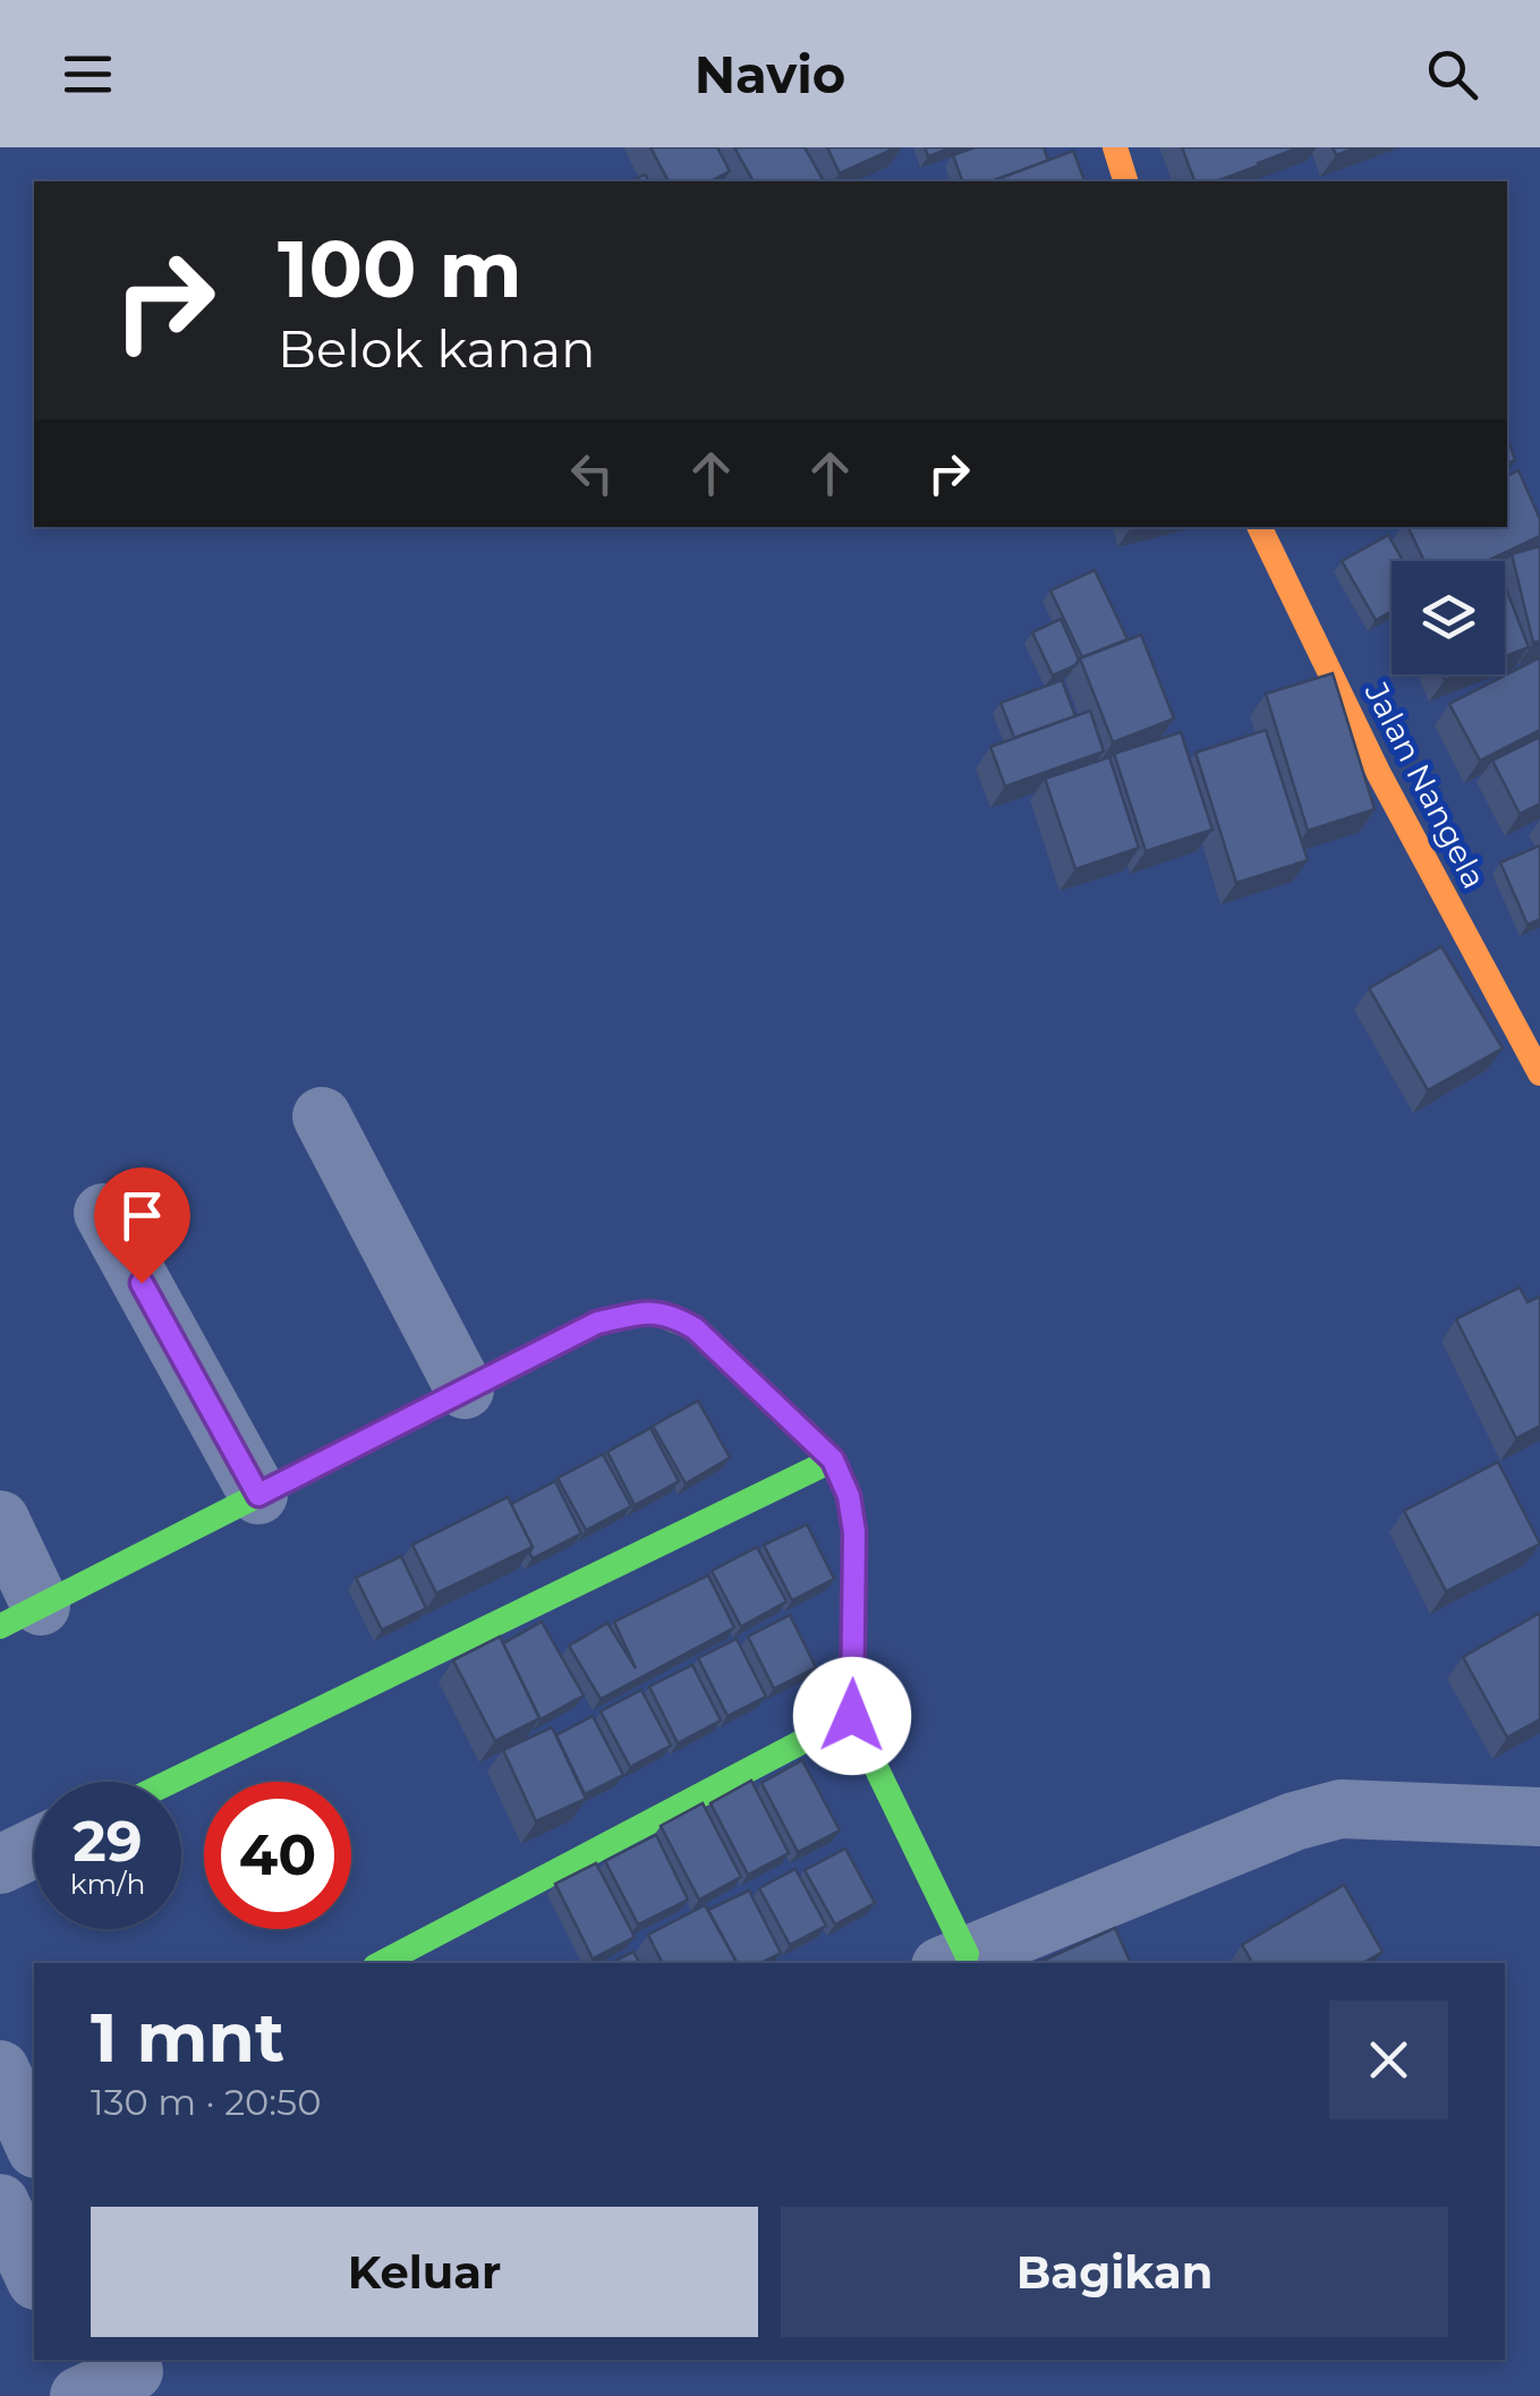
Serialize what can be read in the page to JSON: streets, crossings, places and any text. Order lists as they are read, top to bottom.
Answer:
{
  "streets": {
    "street": ["Jalan Nangela"]
  },
  "page": {
    "header": "Navio",
    "turn": ["100 m", "Belok kanan"],
    "speed": "29 km/h",
    "limit": "40",
    "heading": ["1 mnt", "130 m · 20:50"],
    "buttons": ["Keluar", "Bagikan"]
  }
}
